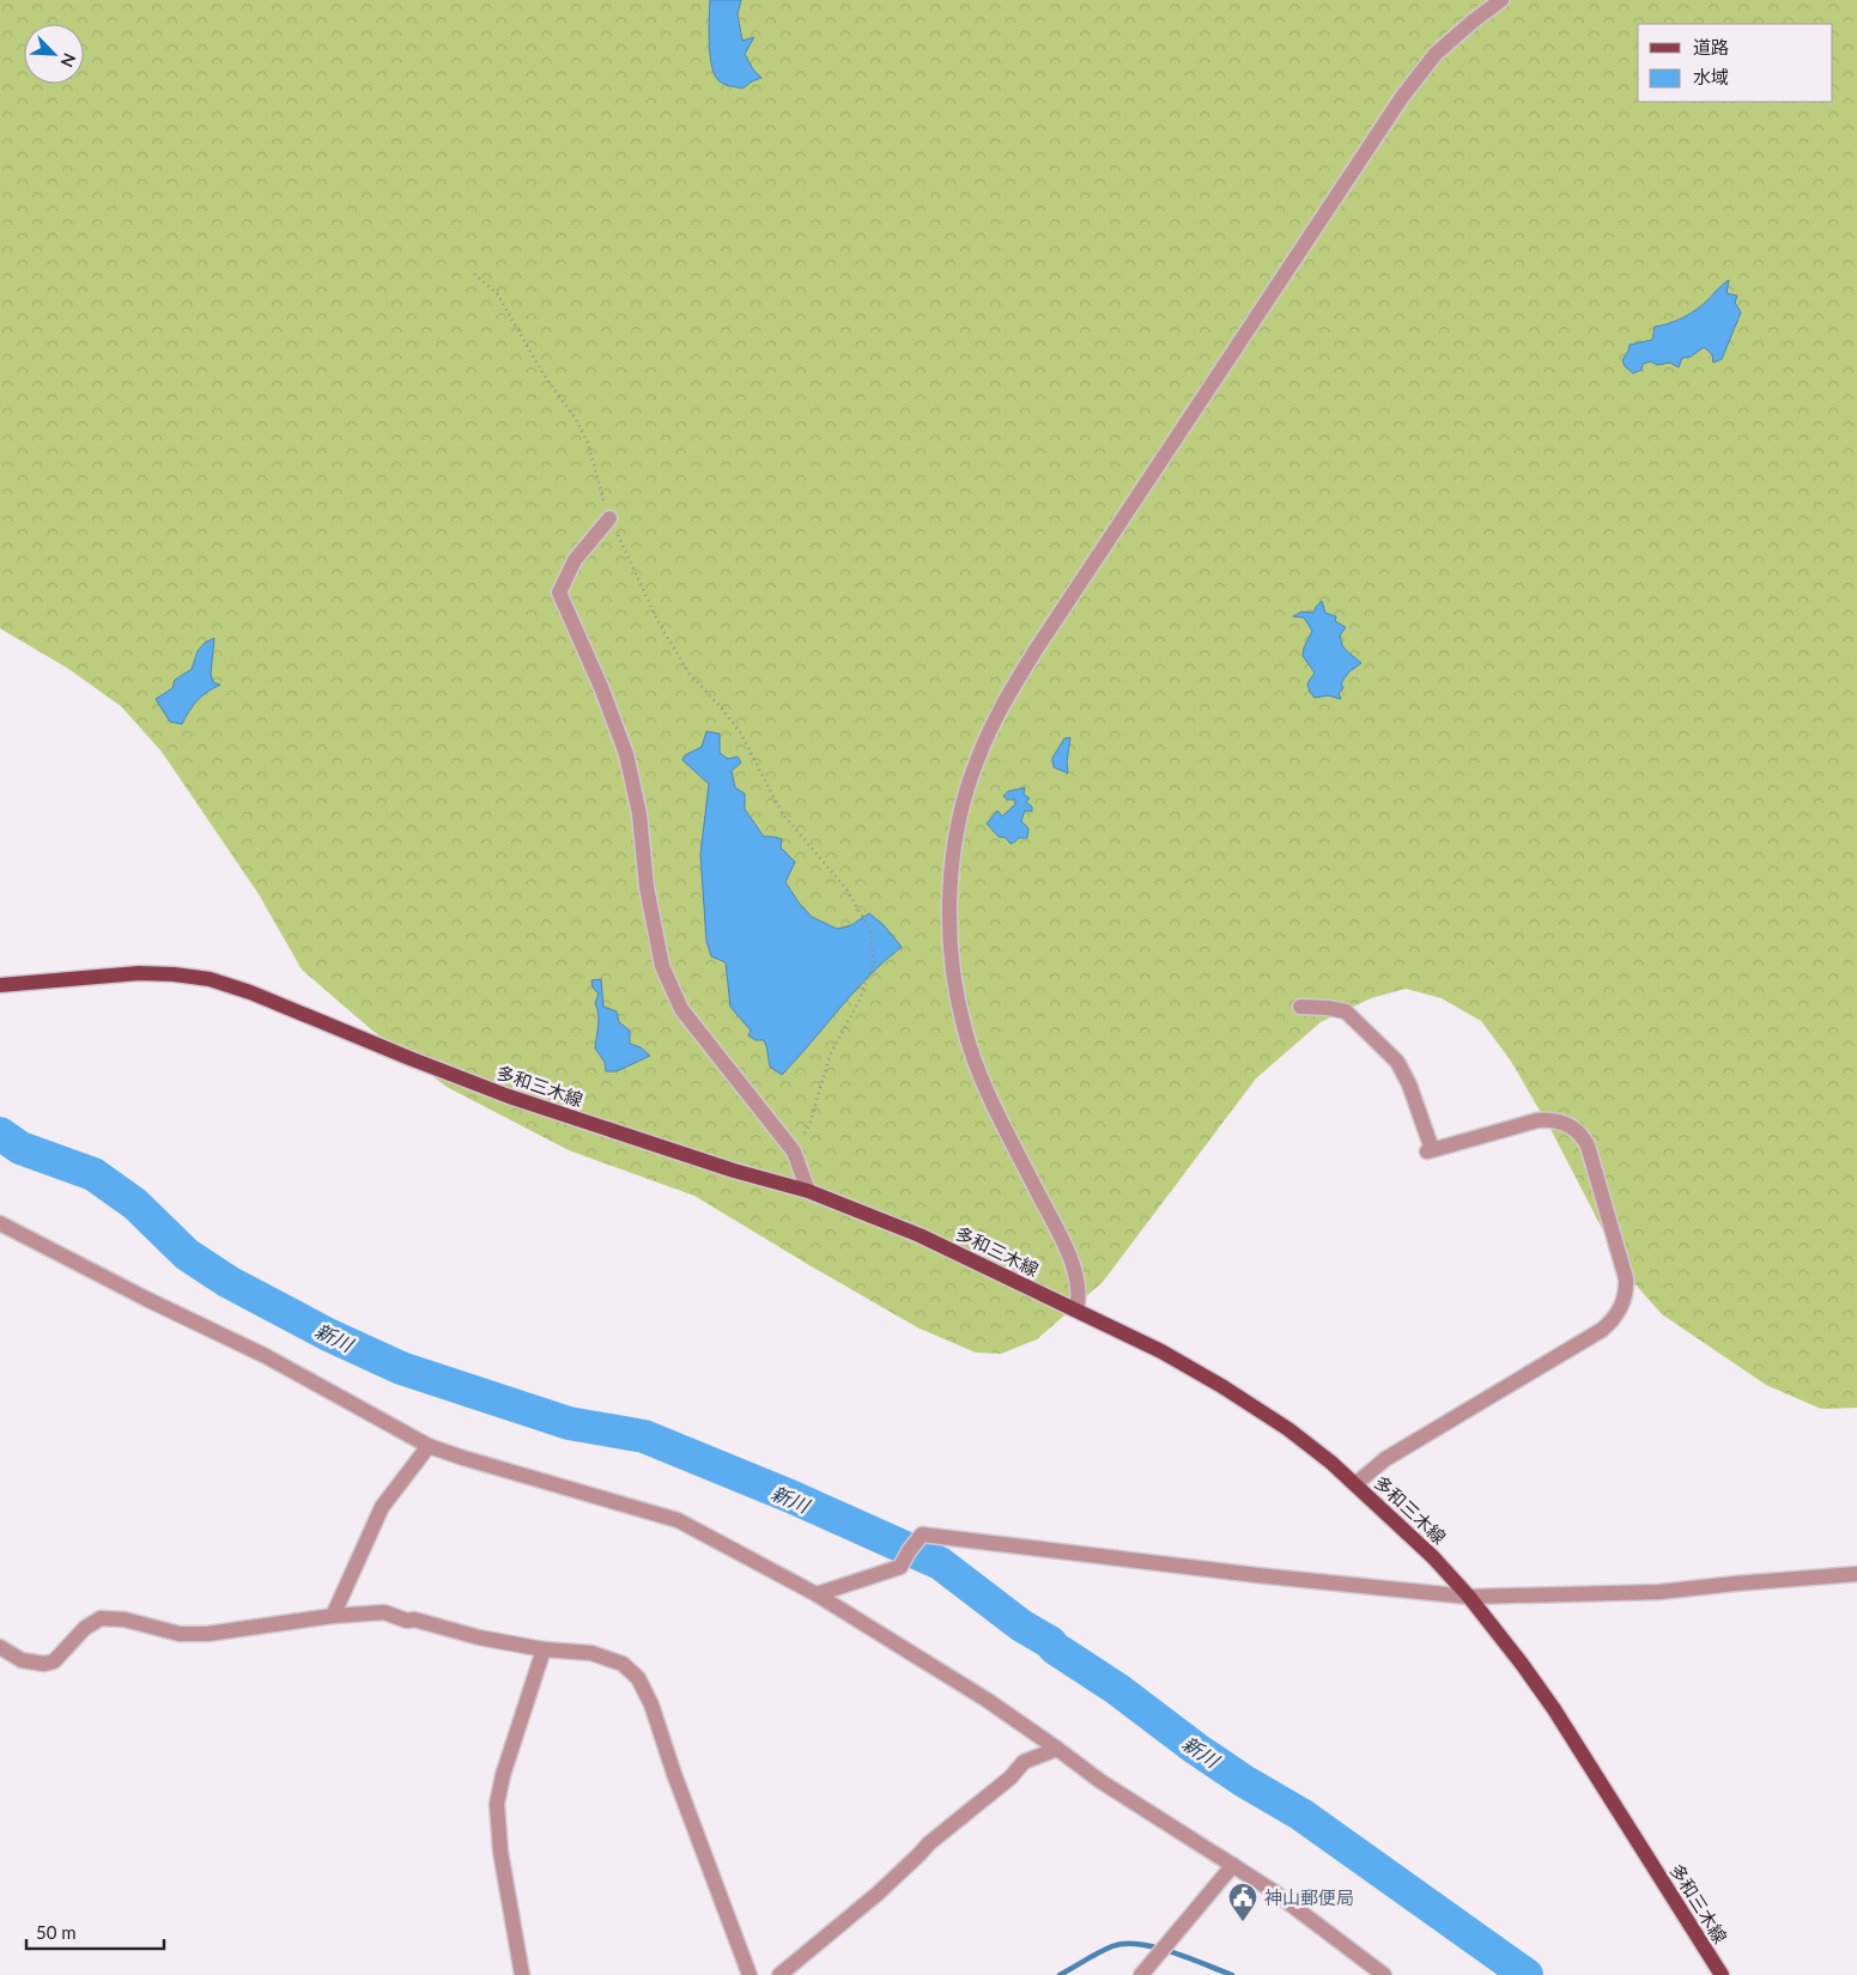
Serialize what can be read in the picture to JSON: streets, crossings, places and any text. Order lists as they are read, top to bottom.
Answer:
{
  "streets": {
    "main road": ["多和三木線"]
  },
  "water": ["新川"],
  "places": {
    "public building": ["神山郵便局"]
  },
  "legend": ["道路", "水域"],
  "scale_bar": "50 m",
  "north": "bottom right"
}
